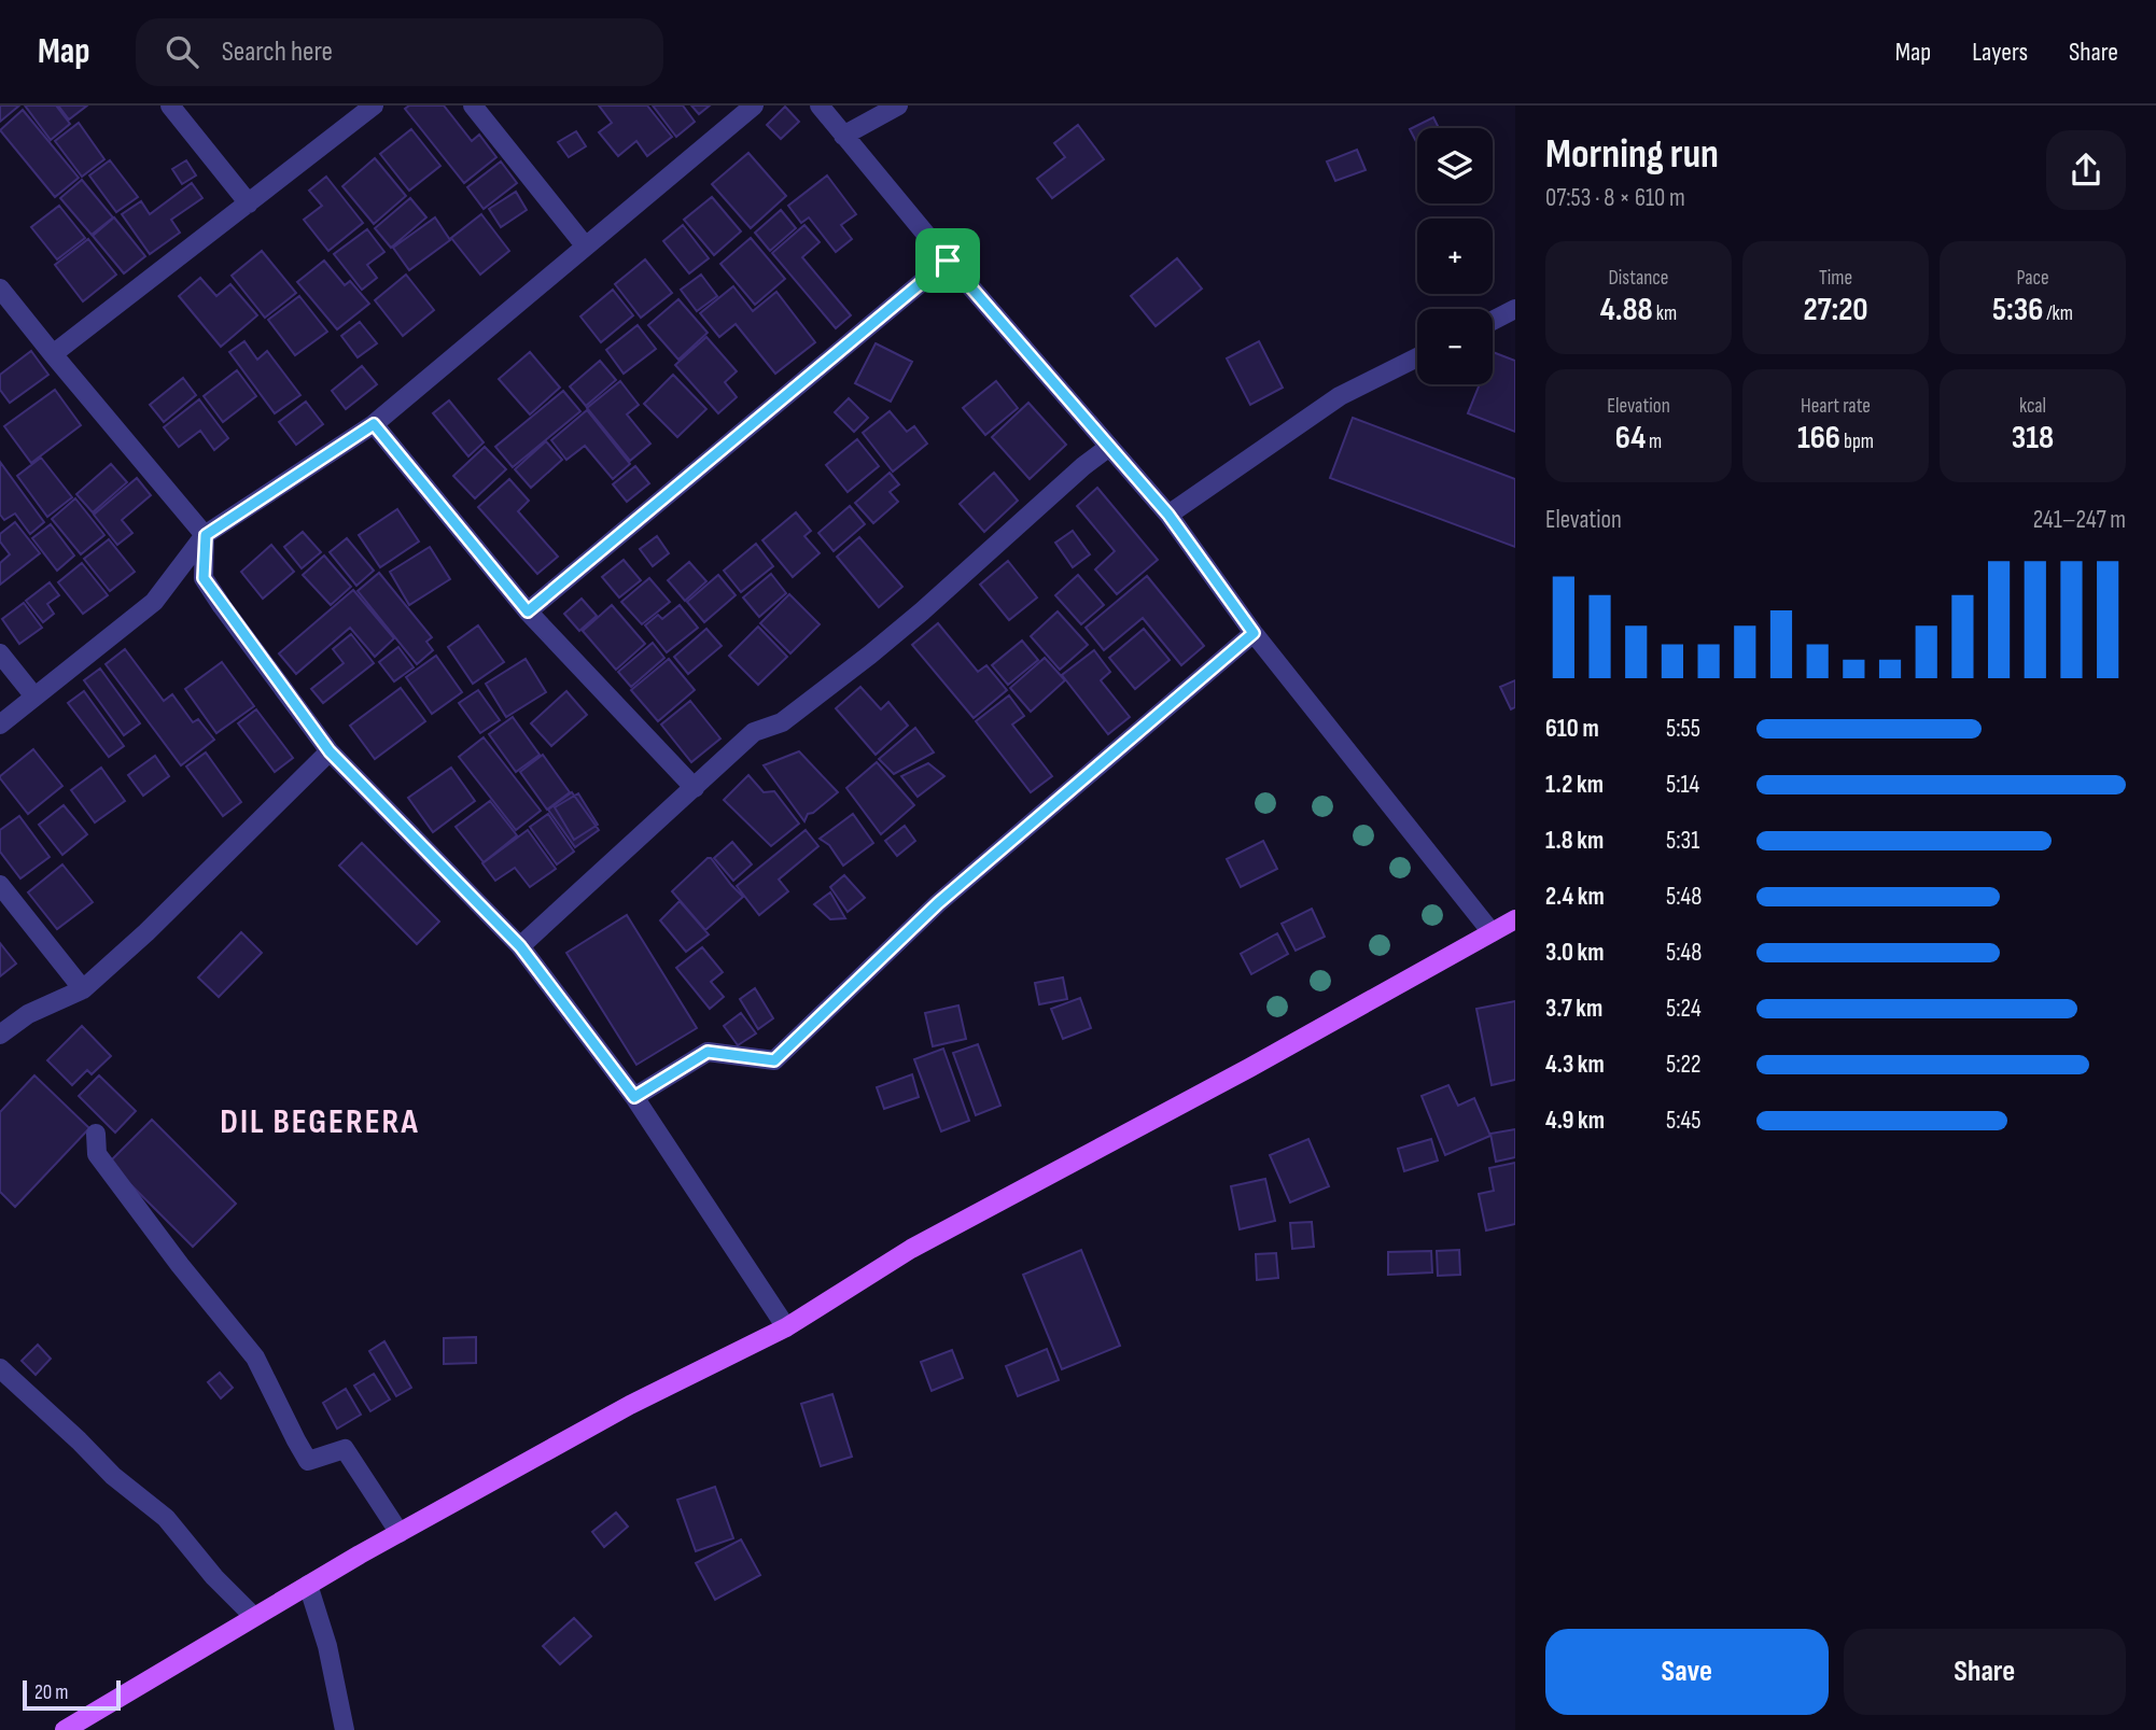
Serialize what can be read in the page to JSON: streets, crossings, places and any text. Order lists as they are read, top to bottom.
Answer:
{
  "districts": ["DIL BEGERERA"],
  "scale_bar": "20 m",
  "page": {
    "header": "Map",
    "search": "Search here",
    "nav": ["Map", "Layers", "Share"],
    "heading": ["Morning run", "07:53 · 8 × 610 m"],
    "map_buttons": ["+", "−"],
    "stats": [
      ["Distance", "4.88 km"],
      ["Time", "27:20"],
      ["Pace", "5:36 /km"],
      ["Elevation", "64 m"],
      ["Heart rate", "166 bpm"],
      ["kcal", "318"]
    ],
    "chart": ["Elevation", "241–247 m"],
    "list": [
      {
        "name": "610 m",
        "note": "5:55"
      },
      {
        "name": "1.2 km",
        "note": "5:14"
      },
      {
        "name": "1.8 km",
        "note": "5:31"
      },
      {
        "name": "2.4 km",
        "note": "5:48"
      },
      {
        "name": "3.0 km",
        "note": "5:48"
      },
      {
        "name": "3.7 km",
        "note": "5:24"
      },
      {
        "name": "4.3 km",
        "note": "5:22"
      },
      {
        "name": "4.9 km",
        "note": "5:45"
      }
    ],
    "buttons": ["Save", "Share"],
    "scale": "20 m"
  }
}
